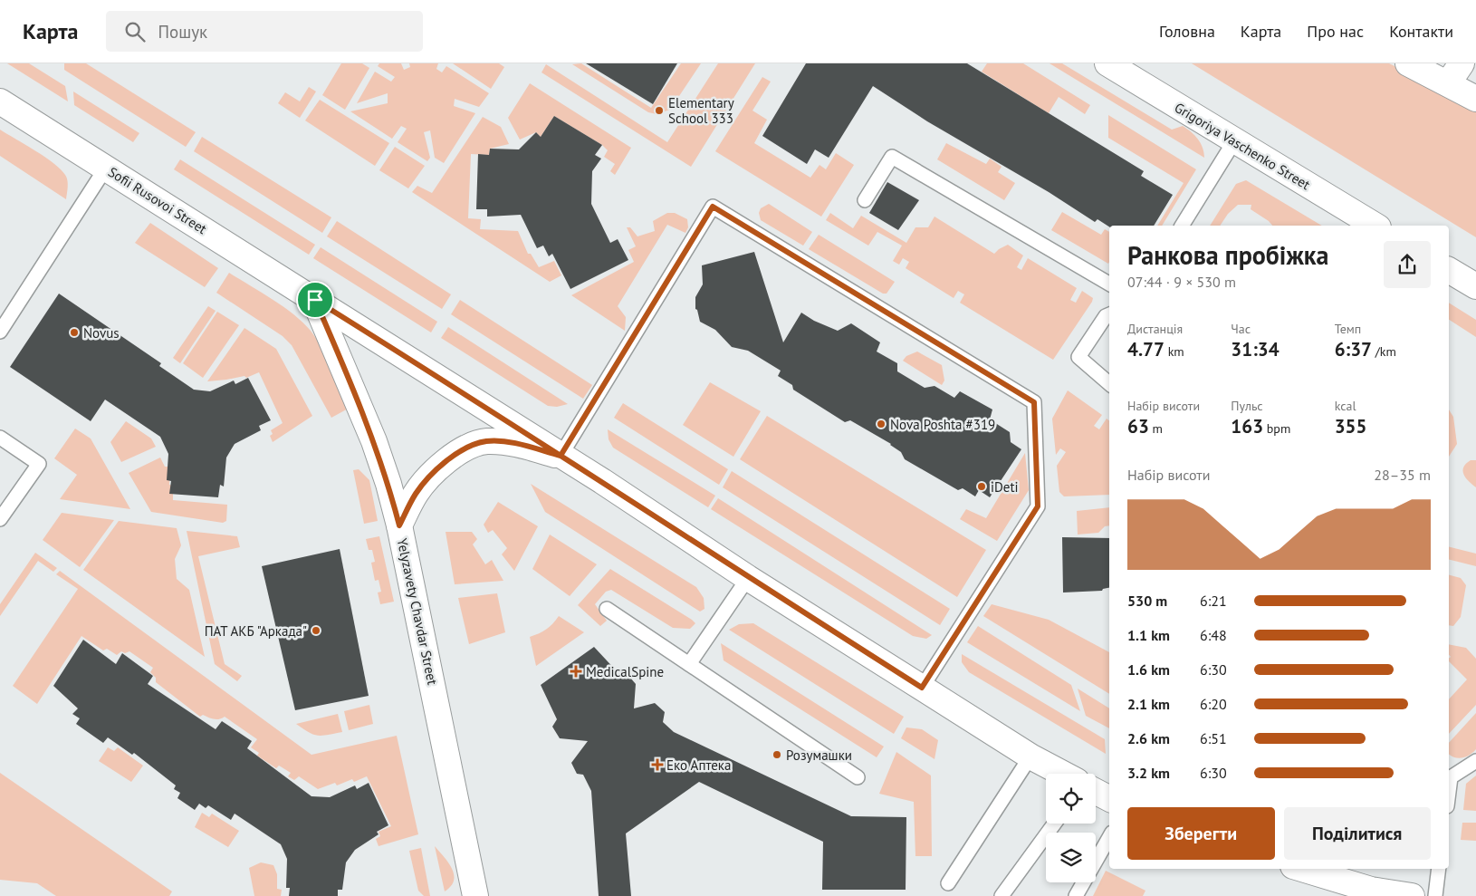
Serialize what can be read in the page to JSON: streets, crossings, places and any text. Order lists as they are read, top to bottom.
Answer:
{
  "streets": {
    "street": ["Grigoriya Vaschenko Street", "Sofii Rusovoi Street", "Yelyzavety Chavdar Street"]
  },
  "crossings": [
    ["Sofii Rusovoi Street", "Yelyzavety Chavdar Street"]
  ],
  "places": {
    "other": [
      "Elementary School 333",
      "Novus",
      "Nova Poshta #319",
      "iDeti",
      "ПАТ АКБ \"Аркада\"",
      "Розумашки"
    ],
    "health": ["MedicalSpine", "Еко Аптека"]
  },
  "page": {
    "header": "Карта",
    "search": "Пошук",
    "nav": [
      "Головна",
      "Карта",
      "Про нас",
      "Контакти"
    ],
    "heading": ["Ранкова пробіжка", "07:44 · 9 × 530 m"],
    "stats": [
      ["Дистанція", "4.77 km"],
      ["Час", "31:34"],
      ["Темп", "6:37 /km"],
      ["Набір висоти", "63 m"],
      ["Пульс", "163 bpm"],
      ["kcal", "355"]
    ],
    "chart": ["Набір висоти", "28–35 m"],
    "list": [
      {
        "name": "530 m",
        "note": "6:21"
      },
      {
        "name": "1.1 km",
        "note": "6:48"
      },
      {
        "name": "1.6 km",
        "note": "6:30"
      },
      {
        "name": "2.1 km",
        "note": "6:20"
      },
      {
        "name": "2.6 km",
        "note": "6:51"
      },
      {
        "name": "3.2 km",
        "note": "6:30"
      }
    ],
    "buttons": ["Зберегти", "Поділитися"]
  }
}
